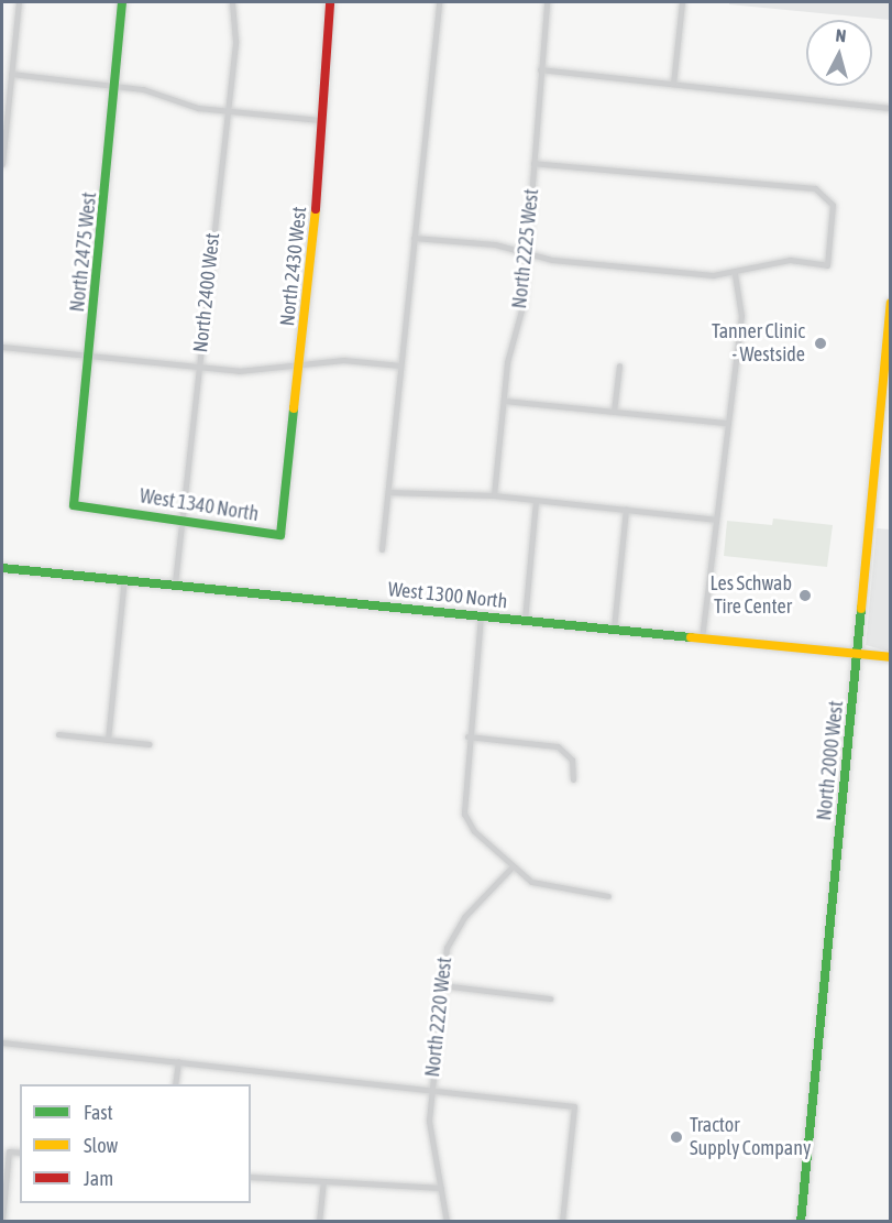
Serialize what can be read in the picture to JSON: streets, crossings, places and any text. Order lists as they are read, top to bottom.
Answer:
{
  "streets": {
    "street": [
      "North 2225 West",
      "North 2475 West",
      "North 2430 West",
      "North 2400 West",
      "West 1340 North",
      "West 1300 North",
      "North 2000 West",
      "North 2220 West"
    ]
  },
  "crossings": [
    ["North 2475 West", "West 1340 North"],
    ["North 2430 West", "West 1340 North"],
    ["North 2400 West", "West 1340 North"],
    ["North 2400 West", "West 1300 North"],
    ["West 1300 North", "North 2000 West"]
  ],
  "places": ["Tanner Clinic - Westside", "Les Schwab Tire Center", "Tractor Supply Company"],
  "legend": ["Fast", "Slow", "Jam"],
  "north": "top"
}
